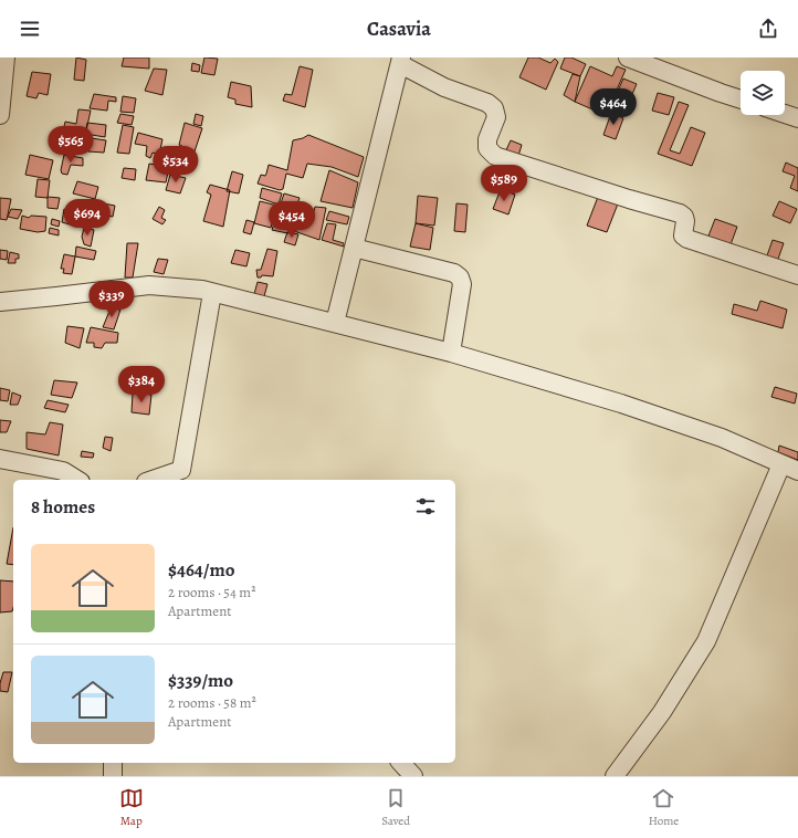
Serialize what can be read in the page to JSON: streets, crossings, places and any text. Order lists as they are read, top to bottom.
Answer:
{
  "page": {
    "header": "Casavia",
    "price": [
      "$464",
      "$565",
      "$534",
      "$589",
      "$694",
      "$454",
      "$339",
      "$384"
    ],
    "heading": "8 homes",
    "list": [
      {
        "name": "$464/mo",
        "note": "2 rooms · 54 m² · Apartment"
      },
      {
        "name": "$339/mo",
        "note": "2 rooms · 58 m² · Apartment"
      }
    ],
    "tabs": ["Map", "Saved", "Home"]
  }
}
